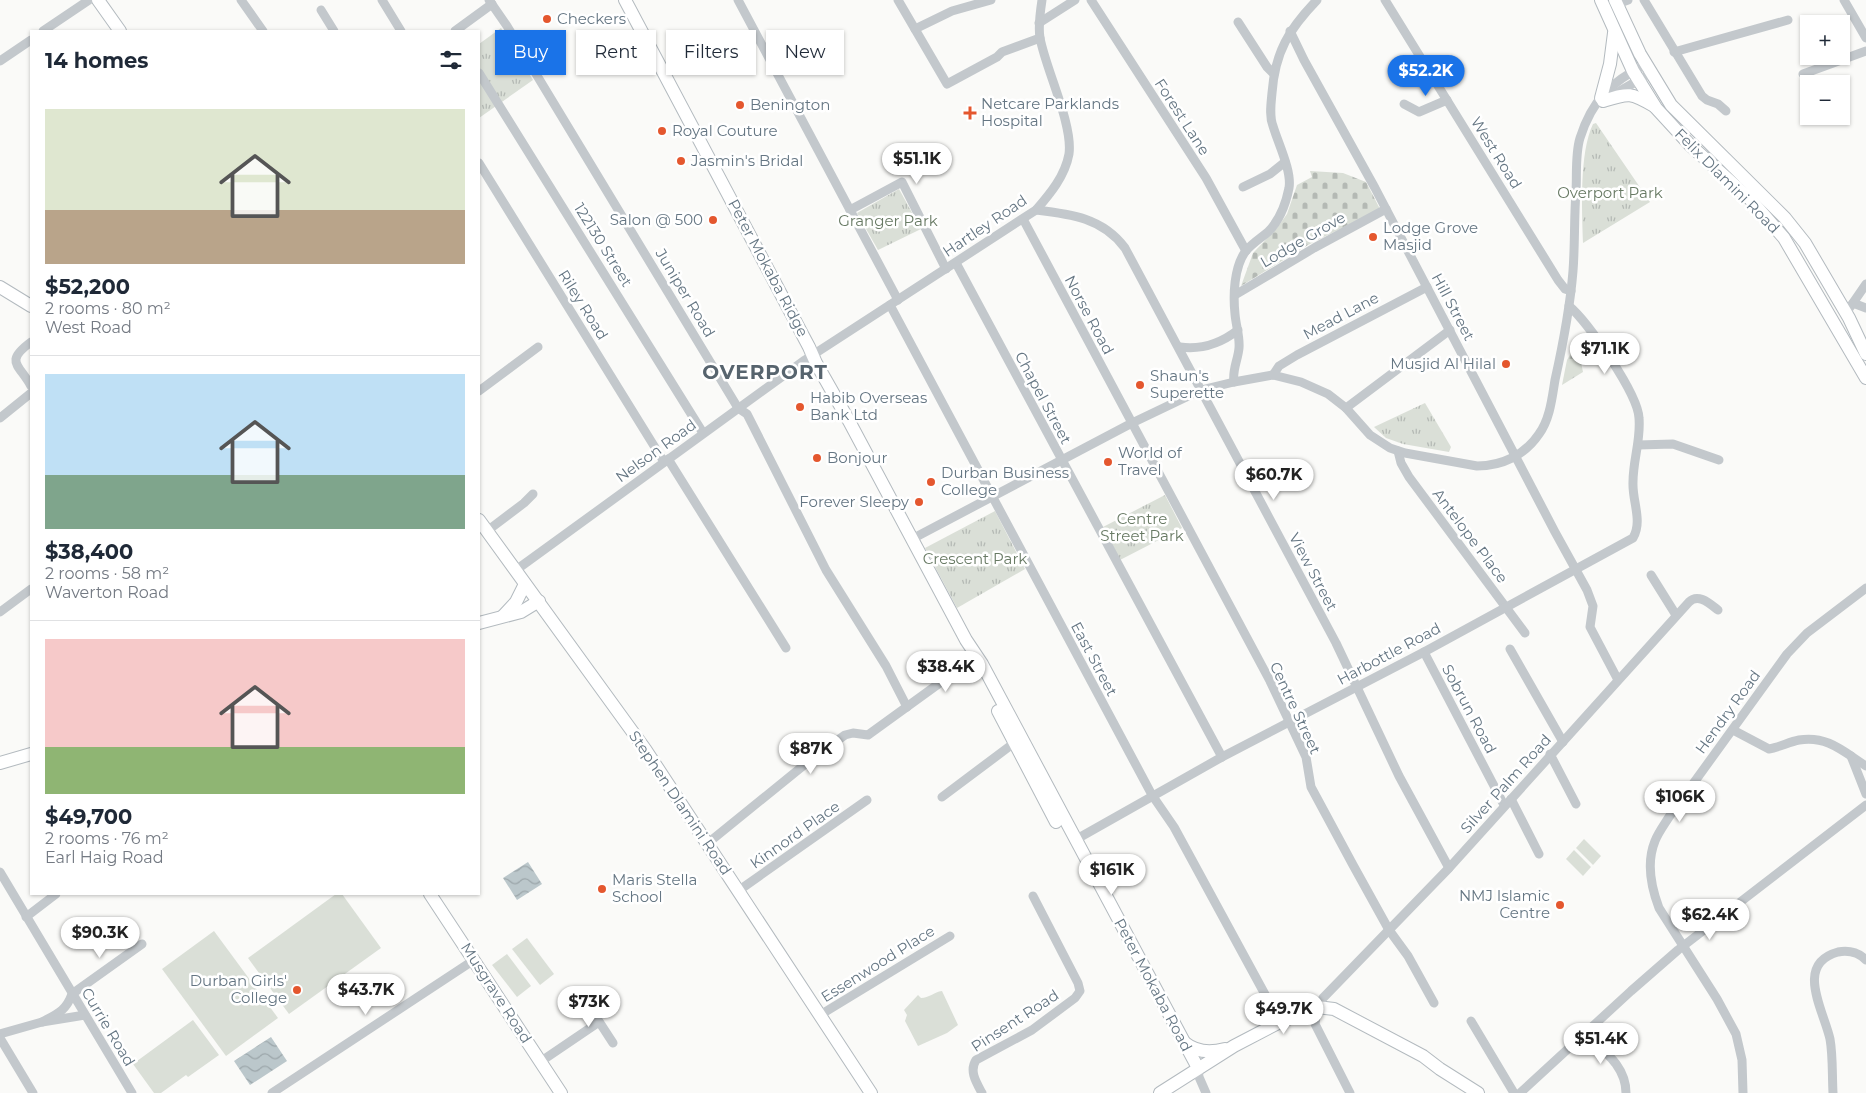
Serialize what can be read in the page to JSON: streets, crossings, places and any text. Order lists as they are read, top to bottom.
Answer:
{
  "streets": {
    "street": [
      "Forest Lane",
      "West Road",
      "Felix Dlamini Road",
      "Hartley Road",
      "Lodge Grove",
      "122130 Street",
      "Peter Mokaba Ridge",
      "Juniper Road",
      "Riley Road",
      "Hill Street",
      "Norse Road",
      "Mead Lane",
      "Chapel Street",
      "Nelson Road",
      "Antelope Place",
      "View Street",
      "Harbottle Road",
      "East Street",
      "Centre Street",
      "Sobrun Road",
      "Hendry Road",
      "Silver Palm Road",
      "Stephen Dlamini Road",
      "Kinnord Place",
      "Essenwood Place",
      "Peter Mokaba Road",
      "Musgrave Road",
      "Pinsent Road",
      "Currie Road"
    ]
  },
  "crossings": [
    ["Hartley Road", "Peter Mokaba Ridge"],
    ["Hartley Road", "Norse Road"],
    ["Hartley Road", "Chapel Street"],
    ["Hartley Road", "Nelson Road"],
    ["Hartley Road", "View Street"],
    ["Hartley Road", "East Street"],
    ["Lodge Grove", "Hill Street"],
    ["122130 Street", "Nelson Road"],
    ["Peter Mokaba Ridge", "Nelson Road"],
    ["Peter Mokaba Ridge", "Peter Mokaba Road"],
    ["Juniper Road", "Nelson Road"],
    ["Riley Road", "Nelson Road"],
    ["Hill Street", "Mead Lane"],
    ["Hill Street", "Harbottle Road"],
    ["Hill Street", "Silver Palm Road"],
    ["Norse Road", "Centre Street"],
    ["Chapel Street", "Harbottle Road"],
    ["Nelson Road", "Stephen Dlamini Road"],
    ["Antelope Place", "Harbottle Road"],
    ["View Street", "Harbottle Road"],
    ["View Street", "Silver Palm Road"],
    ["Harbottle Road", "East Street"],
    ["Harbottle Road", "Centre Street"],
    ["Harbottle Road", "Sobrun Road"],
    ["Harbottle Road", "Peter Mokaba Road"],
    ["Centre Street", "Silver Palm Road"],
    ["Sobrun Road", "Silver Palm Road"],
    ["Stephen Dlamini Road", "Kinnord Place"],
    ["Stephen Dlamini Road", "Essenwood Place"]
  ],
  "districts": ["OVERPORT"],
  "parks": [
    "Overport Park",
    "Granger Park",
    "Centre Street Park",
    "Crescent Park"
  ],
  "places": {
    "other": [
      "Checkers",
      "Benington",
      "Royal Couture",
      "Jasmin's Bridal",
      "Salon @ 500",
      "Lodge Grove Masjid",
      "Musjid Al Hilal",
      "Shaun's Superette",
      "Habib Overseas Bank Ltd",
      "Bonjour",
      "World of Travel",
      "Durban Business College",
      "Forever Sleepy",
      "Maris Stella School",
      "NMJ Islamic Centre",
      "Durban Girls' College"
    ],
    "health": ["Netcare Parklands Hospital"]
  },
  "page": {
    "map_buttons": ["+", "−"],
    "chip": [
      "Buy",
      "Rent",
      "Filters",
      "New"
    ],
    "heading": "14 homes",
    "price": [
      "$52.2K",
      "$51.1K",
      "$71.1K",
      "$60.7K",
      "$38.4K",
      "$87K",
      "$106K",
      "$161K",
      "$62.4K",
      "$90.3K",
      "$43.7K",
      "$73K",
      "$49.7K",
      "$51.4K"
    ],
    "list": [
      {
        "name": "$52,200",
        "note": "2 rooms · 80 m² · West Road"
      },
      {
        "name": "$38,400",
        "note": "2 rooms · 58 m² · Waverton Road"
      },
      {
        "name": "$49,700",
        "note": "2 rooms · 76 m² · Earl Haig Road"
      }
    ]
  }
}
